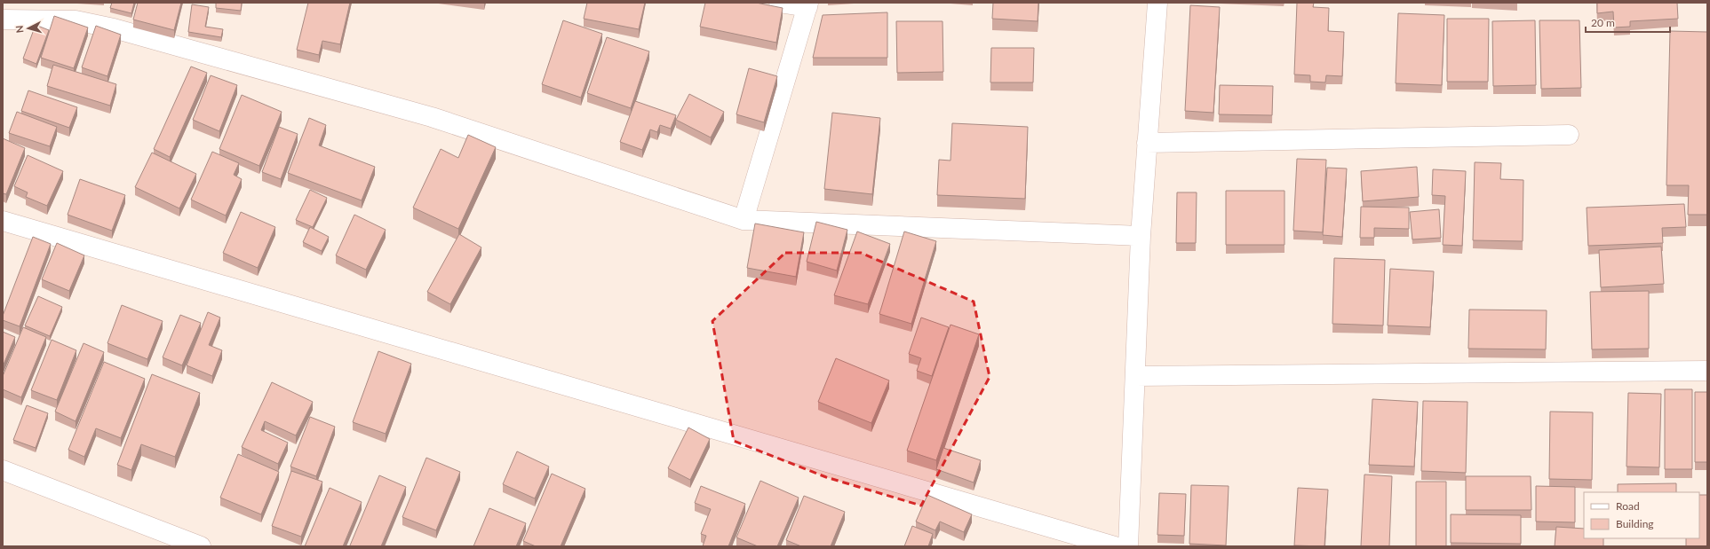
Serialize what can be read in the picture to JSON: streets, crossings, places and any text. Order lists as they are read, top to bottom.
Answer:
{
  "legend": ["Road", "Building"],
  "scale_bar": "20 m",
  "north": "left"
}
